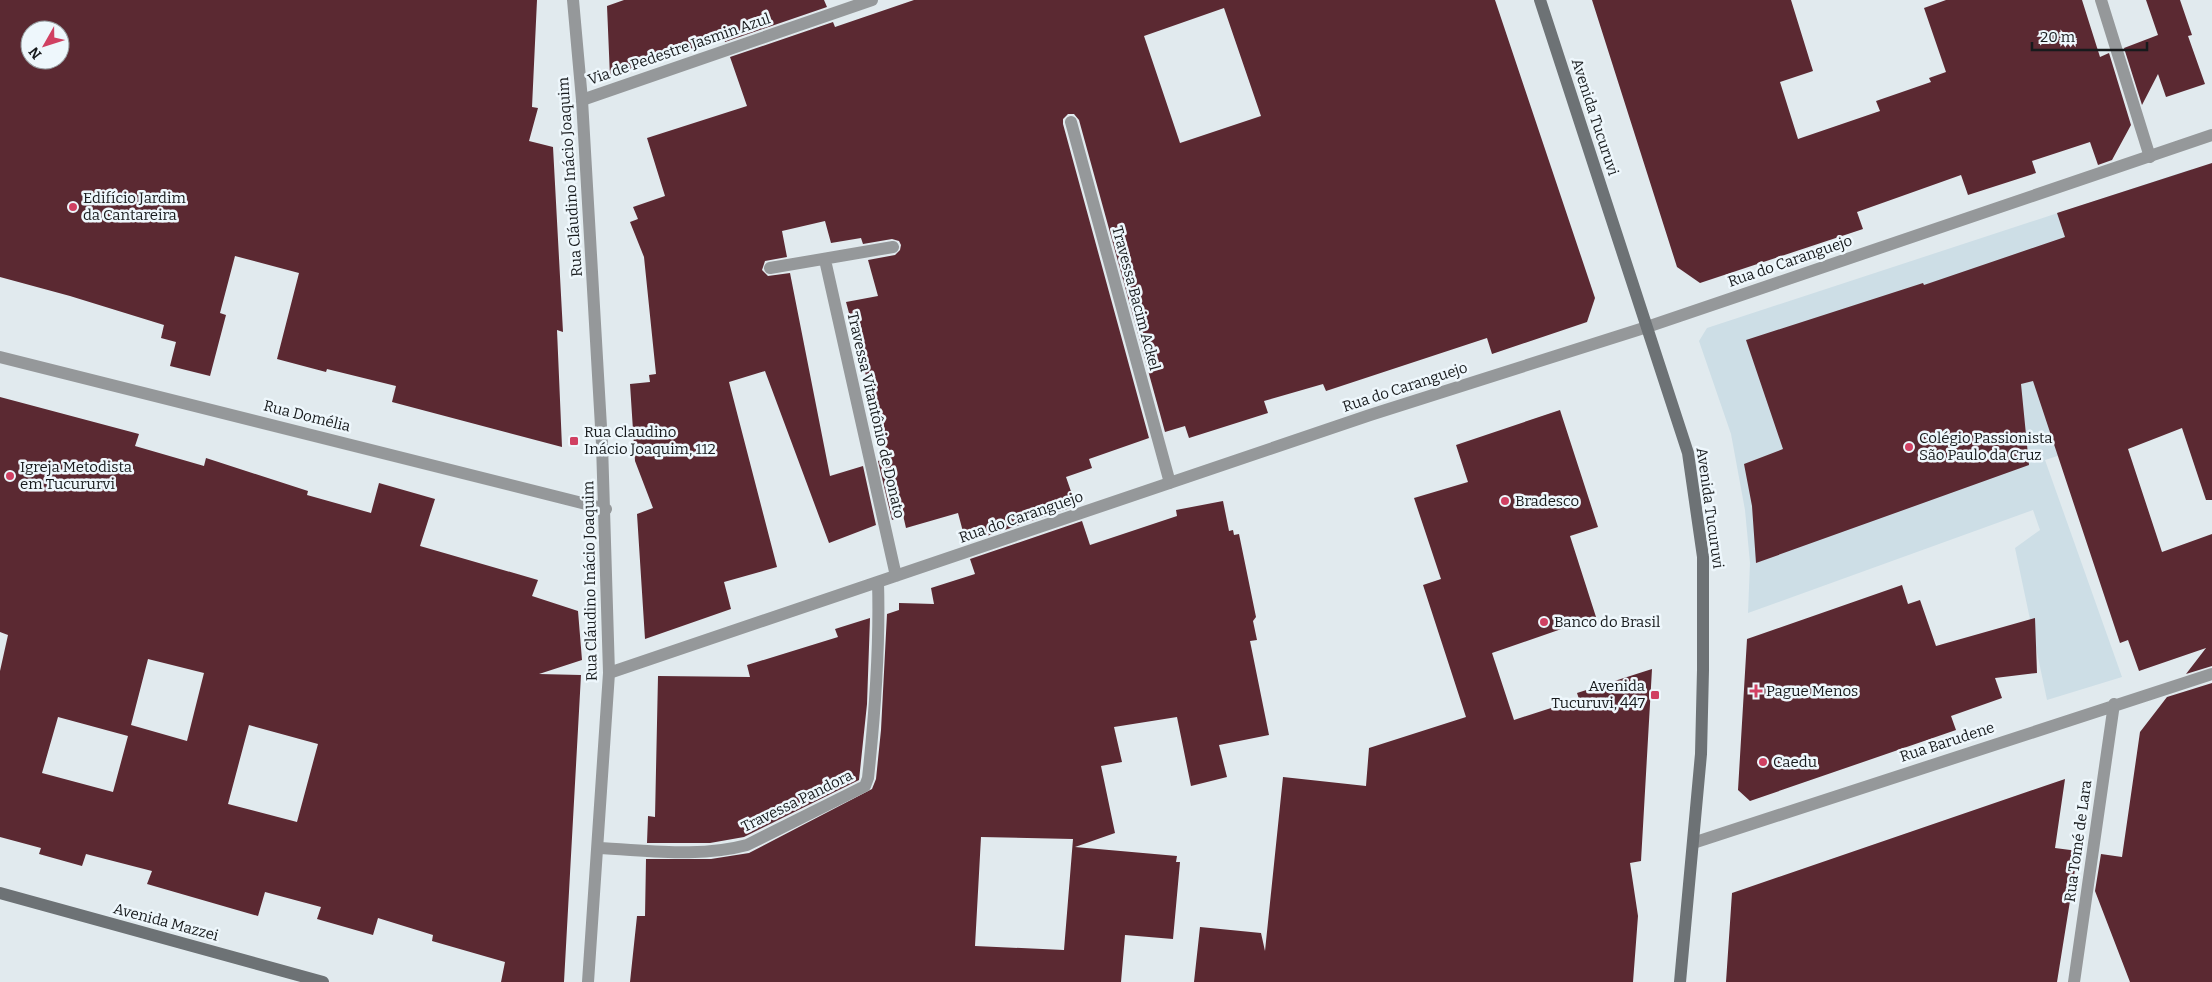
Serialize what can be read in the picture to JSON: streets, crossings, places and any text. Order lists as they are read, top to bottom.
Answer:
{
  "streets": {
    "main road": ["Avenida Tucuruvi", "Avenida Mazzei"],
    "street": [
      "Via de Pedestre Jasmin Azul",
      "Rua Cláudino Inácio Joaquim",
      "Rua do Caranguejo",
      "Travessa Bacim Ackel",
      "Travessa Vitantônio de Donato",
      "Rua Domélia",
      "Rua Barudene",
      "Travessa Pandora",
      "Rua Tomé de Lara"
    ]
  },
  "crossings": [
    ["Via de Pedestre Jasmin Azul", "Rua Cláudino Inácio Joaquim"],
    ["Avenida Tucuruvi", "Rua do Caranguejo"],
    ["Avenida Tucuruvi", "Rua Barudene"],
    ["Rua Cláudino Inácio Joaquim", "Rua do Caranguejo"],
    ["Rua Cláudino Inácio Joaquim", "Rua Domélia"],
    ["Rua Cláudino Inácio Joaquim", "Travessa Pandora"],
    ["Rua do Caranguejo", "Travessa Bacim Ackel"],
    ["Rua do Caranguejo", "Travessa Vitantônio de Donato"],
    ["Rua do Caranguejo", "Travessa Pandora"],
    ["Rua Barudene", "Rua Tomé de Lara"]
  ],
  "places": {
    "other": [
      "Edifício Jardim da Cantareira",
      "Colégio Passionista São Paulo da Cruz",
      "Igreja Metodista em Tucururvi",
      "Bradesco",
      "Banco do Brasil",
      "Caedu"
    ],
    "transit": ["Rua Claudino Inácio Joaquim, 112", "Avenida Tucuruvi, 447"],
    "health": ["Pague Menos"]
  },
  "scale_bar": "20 m",
  "north": "bottom left"
}
